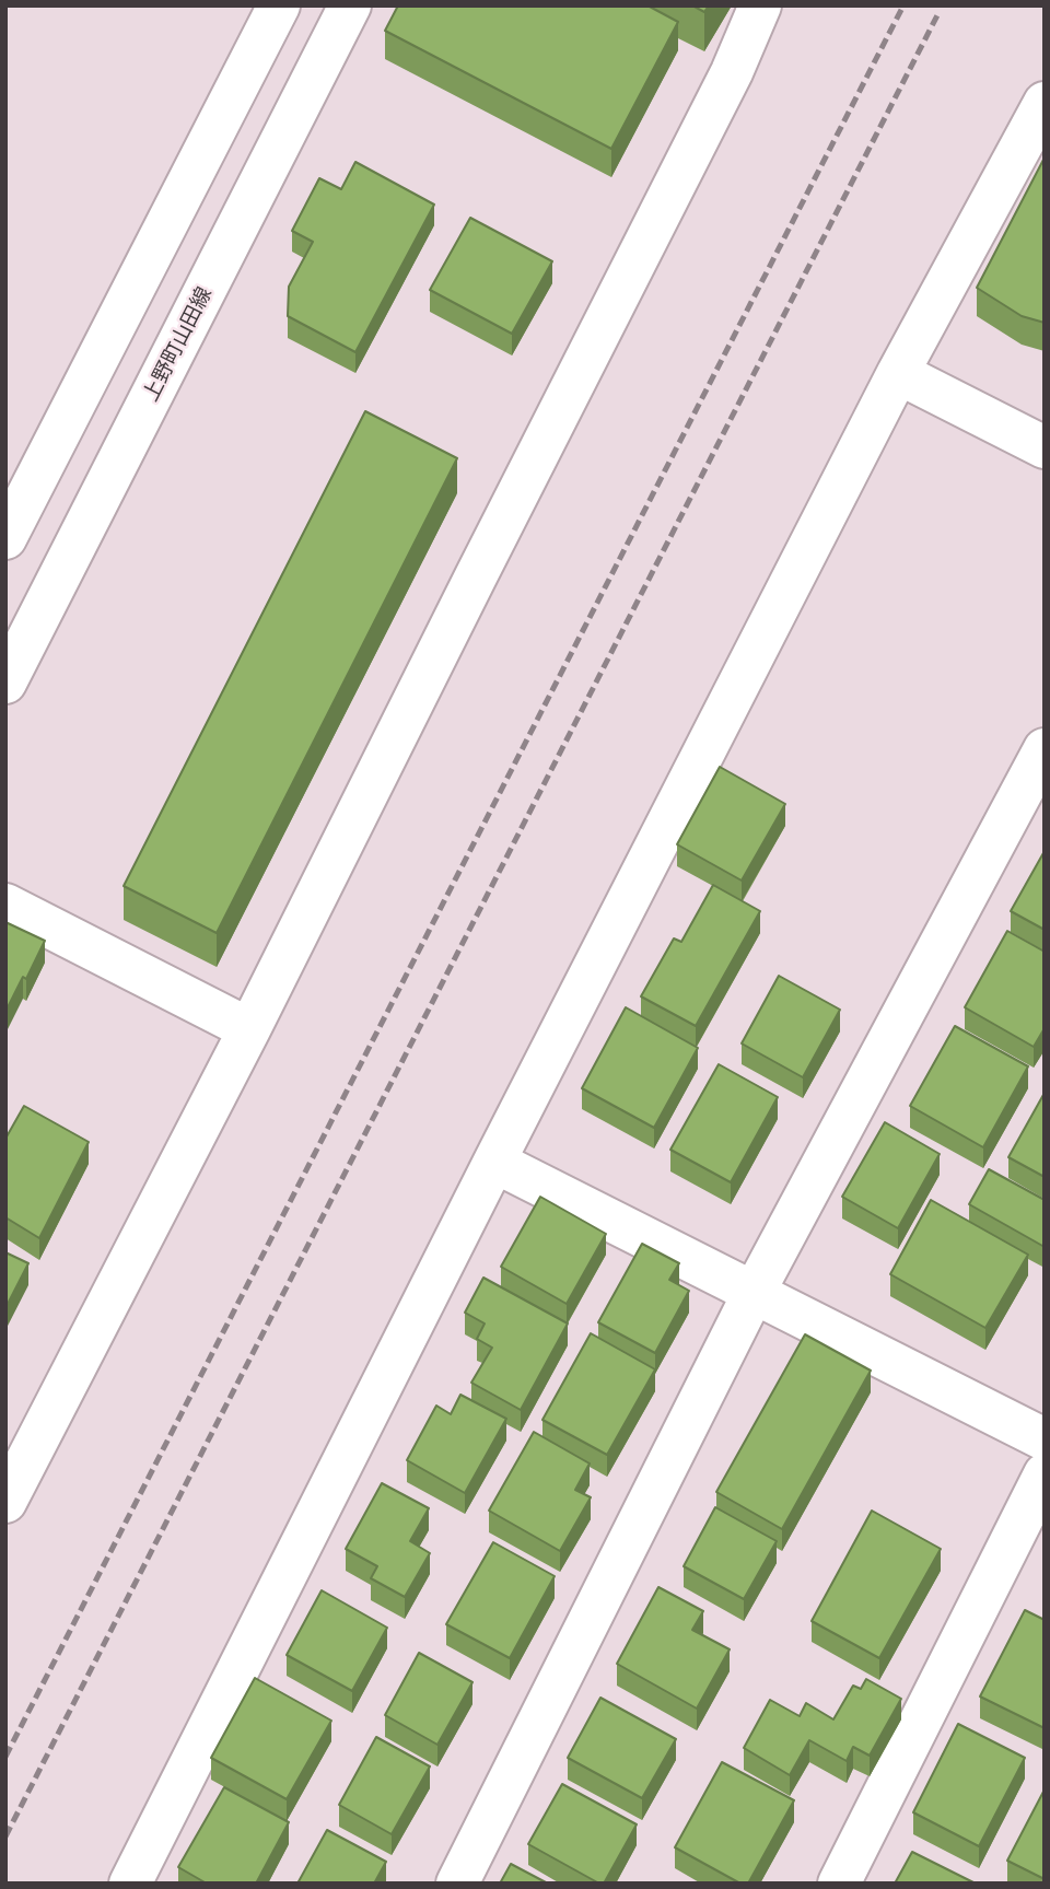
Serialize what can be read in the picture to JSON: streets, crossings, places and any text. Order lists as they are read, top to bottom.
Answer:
{
  "streets": {
    "street": ["上野町山田線"]
  }
}
